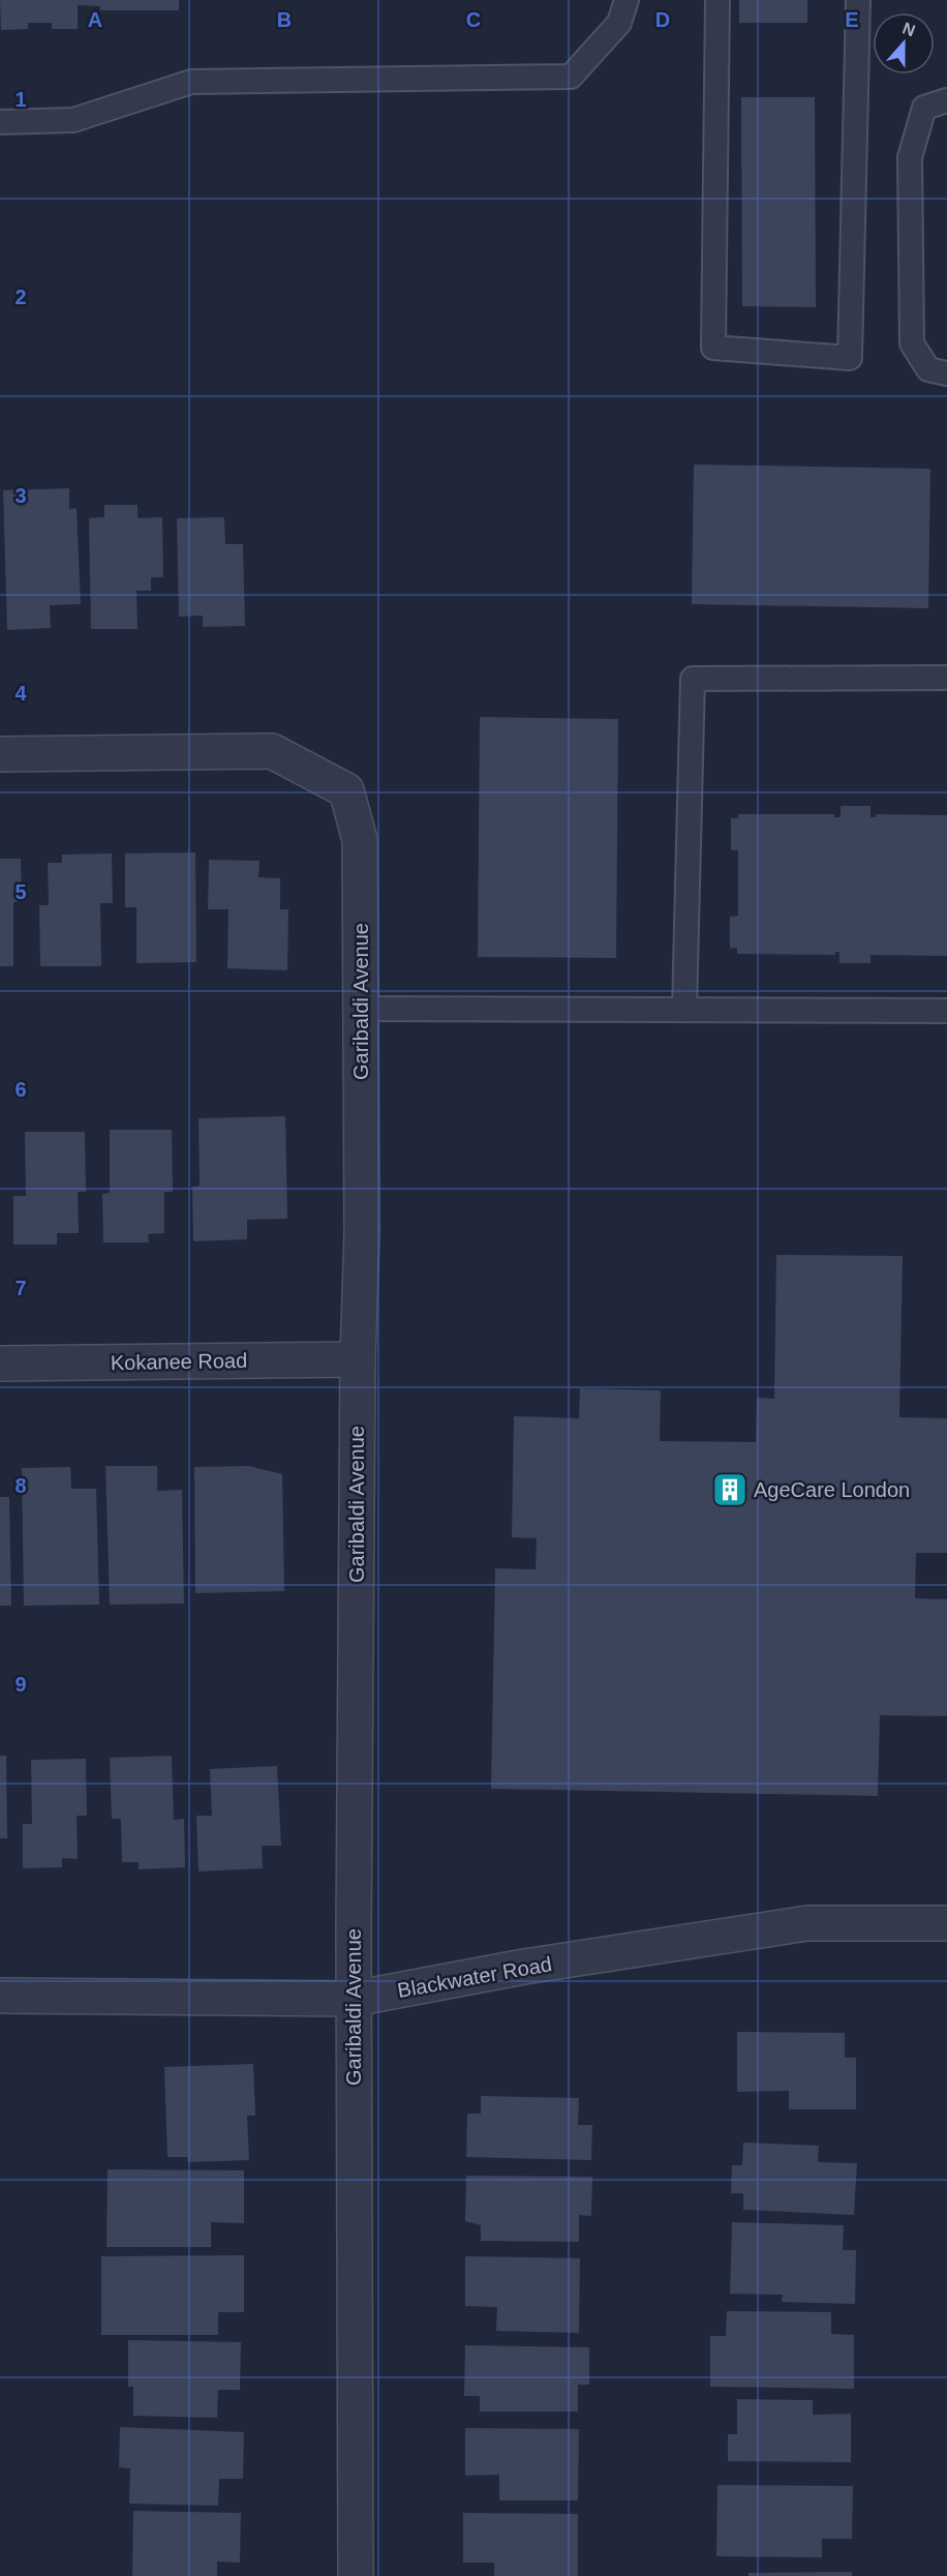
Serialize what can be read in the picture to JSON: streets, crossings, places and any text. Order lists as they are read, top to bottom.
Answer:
{
  "streets": {
    "street": ["Garibaldi Avenue", "Kokanee Road", "Blackwater Road"]
  },
  "crossings": [
    ["Garibaldi Avenue", "Kokanee Road"],
    ["Garibaldi Avenue", "Blackwater Road"]
  ],
  "places": {
    "building": ["AgeCare London"]
  },
  "north": "top",
  "grid": {
    "columns": [
      "A",
      "B",
      "C",
      "D",
      "E"
    ],
    "rows": [
      "1",
      "2",
      "3",
      "4",
      "5",
      "6",
      "7",
      "8",
      "9"
    ]
  }
}
